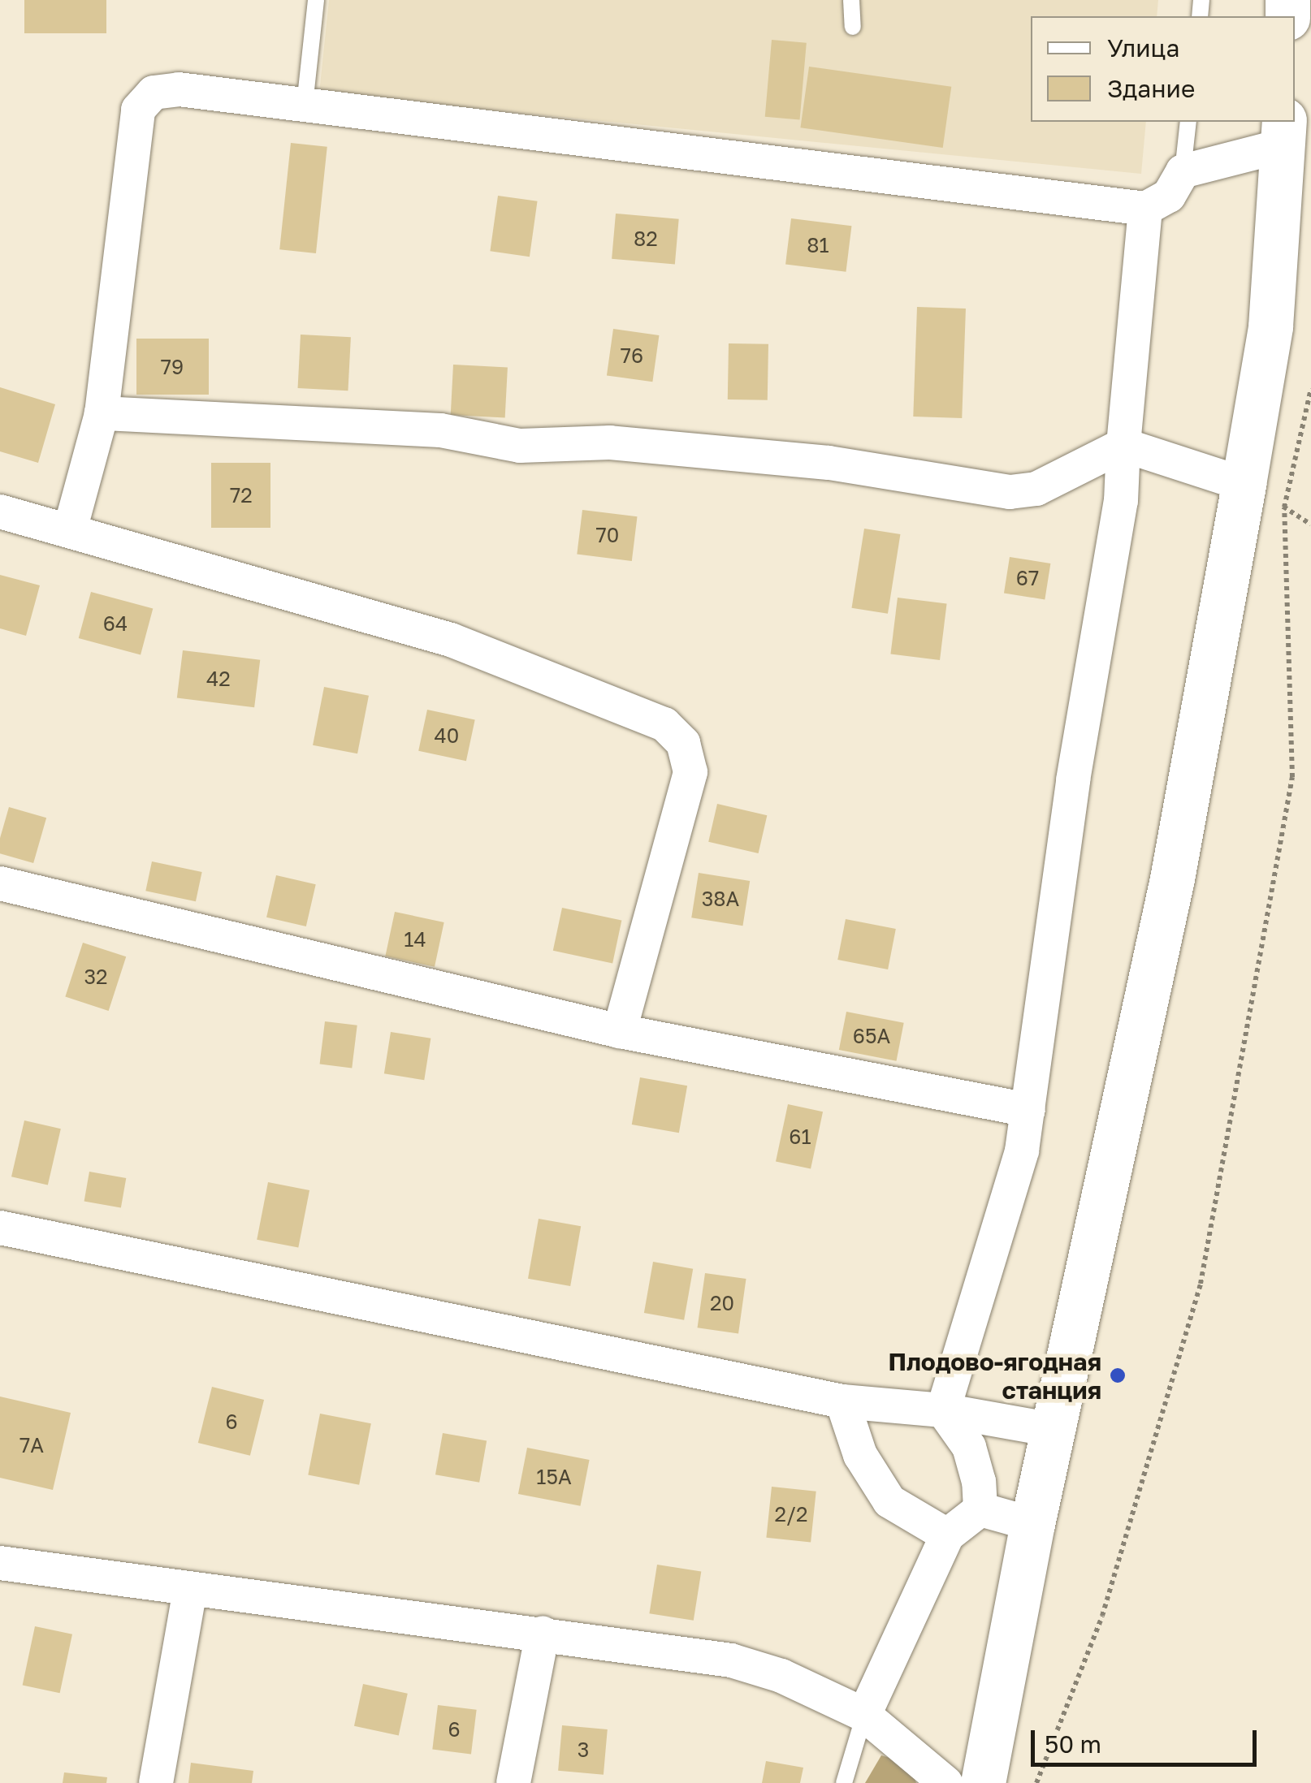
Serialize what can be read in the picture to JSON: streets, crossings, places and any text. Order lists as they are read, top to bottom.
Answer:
{
  "places": ["Плодово-ягодная станция"],
  "house_numbers": [
    "82",
    "81",
    "76",
    "79",
    "72",
    "70",
    "67",
    "64",
    "42",
    "40",
    "38А",
    "14",
    "32",
    "65А",
    "61",
    "20",
    "6",
    "7А",
    "15А",
    "2/2",
    "6",
    "3"
  ],
  "legend": ["Улица", "Здание"],
  "scale_bar": "50 m"
}
